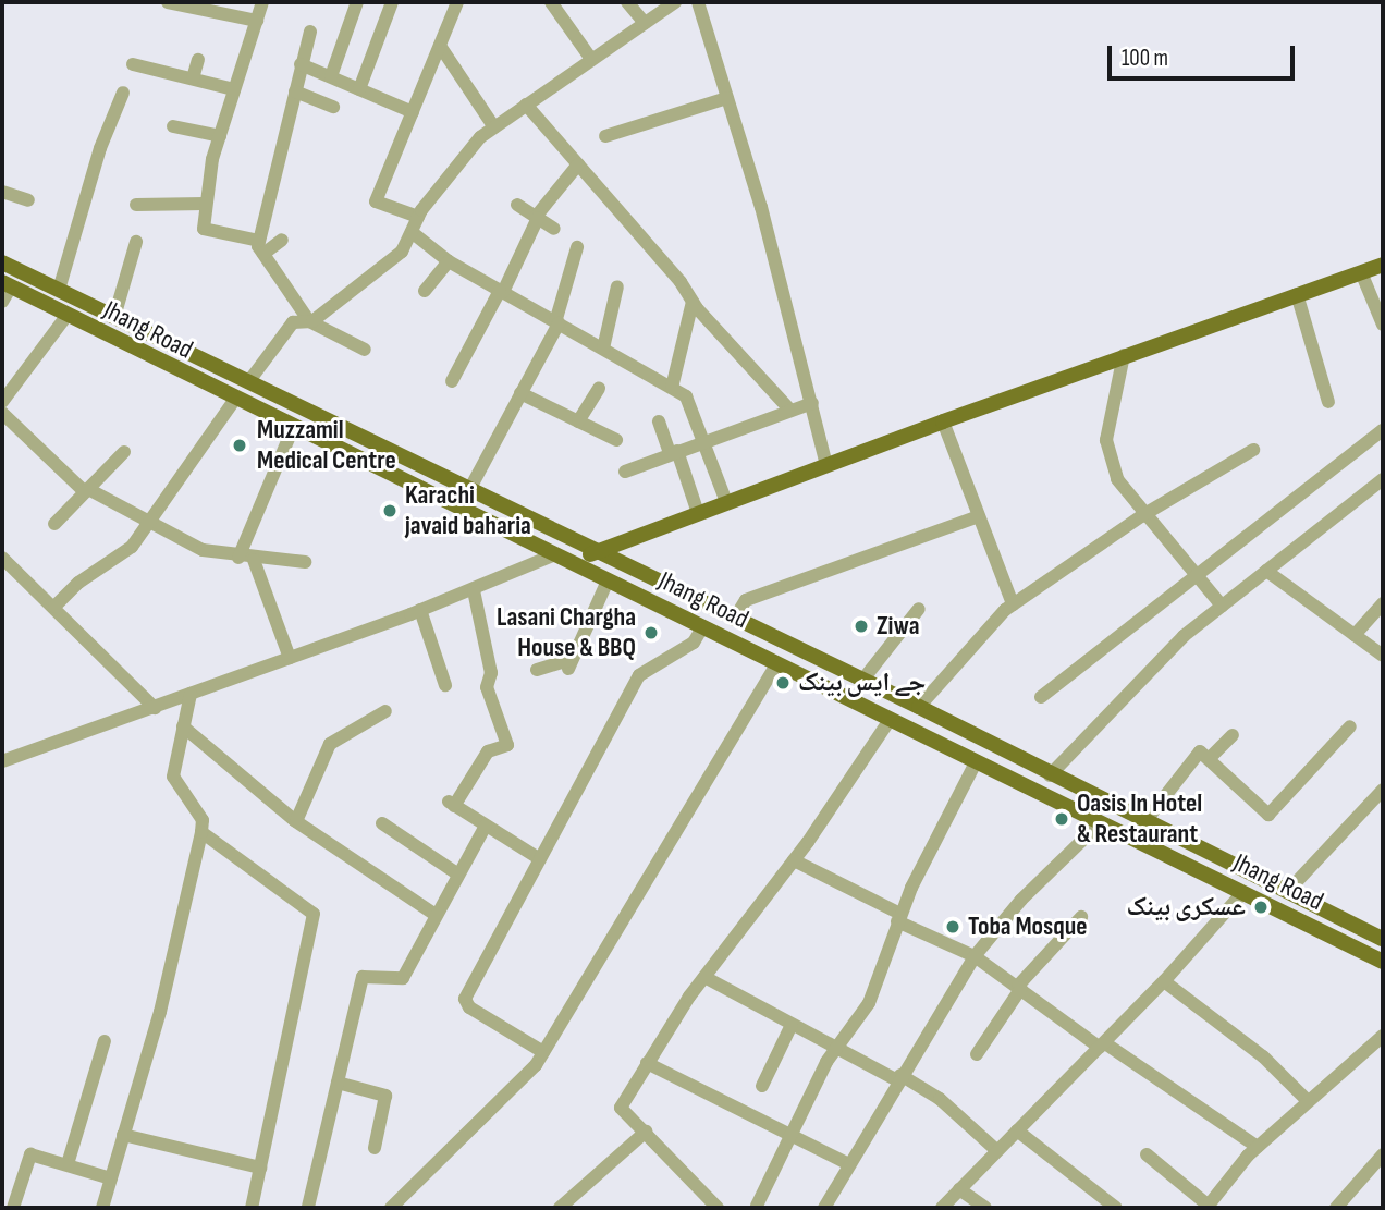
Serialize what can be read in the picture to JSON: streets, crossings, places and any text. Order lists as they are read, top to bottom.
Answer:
{
  "streets": {
    "main road": ["Jhang Road"]
  },
  "places": [
    "Muzzamil Medical Centre",
    "Karachi javaid baharia",
    "Ziwa",
    "Lasani Chargha House & BBQ",
    "جے ایس بینک",
    "Oasis In Hotel & Restaurant",
    "عسکری بینک",
    "Toba Mosque"
  ],
  "scale_bar": "100 m"
}
